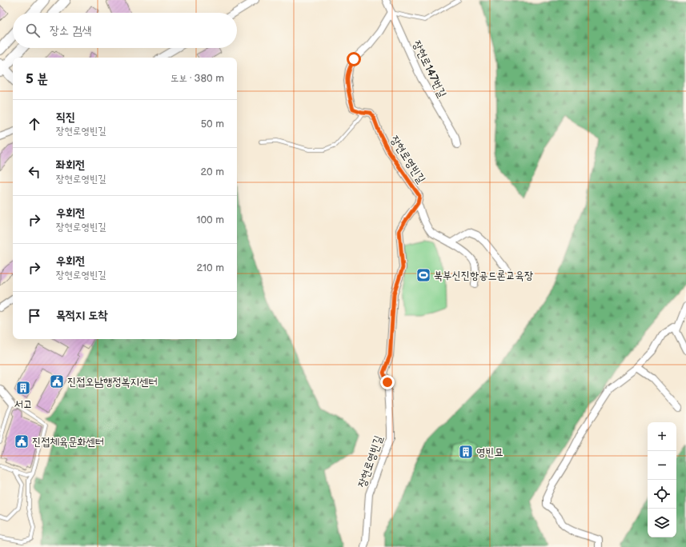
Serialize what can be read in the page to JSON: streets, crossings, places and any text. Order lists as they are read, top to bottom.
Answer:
{
  "streets": {
    "street": ["장현로147번길", "장현로영빈길"]
  },
  "crossings": [
    ["장현로147번길", "장현로영빈길"]
  ],
  "places": {
    "sports": ["북부신진항공드론교육장"],
    "public building": ["진접오남행정복지센터", "진접체육문화센터"],
    "building": ["서고", "영빈묘"]
  },
  "page": {
    "search": "장소 검색",
    "heading": ["5 분", "도보 · 380 m"],
    "list": [
      ["직진", "장현로영빈길", "50 m"],
      ["좌회전", "장현로영빈길", "20 m"],
      ["우회전", "장현로영빈길", "100 m"],
      ["우회전", "장현로영빈길", "210 m"],
      "목적지 도착"
    ],
    "map_buttons": ["+", "−"]
  }
}
